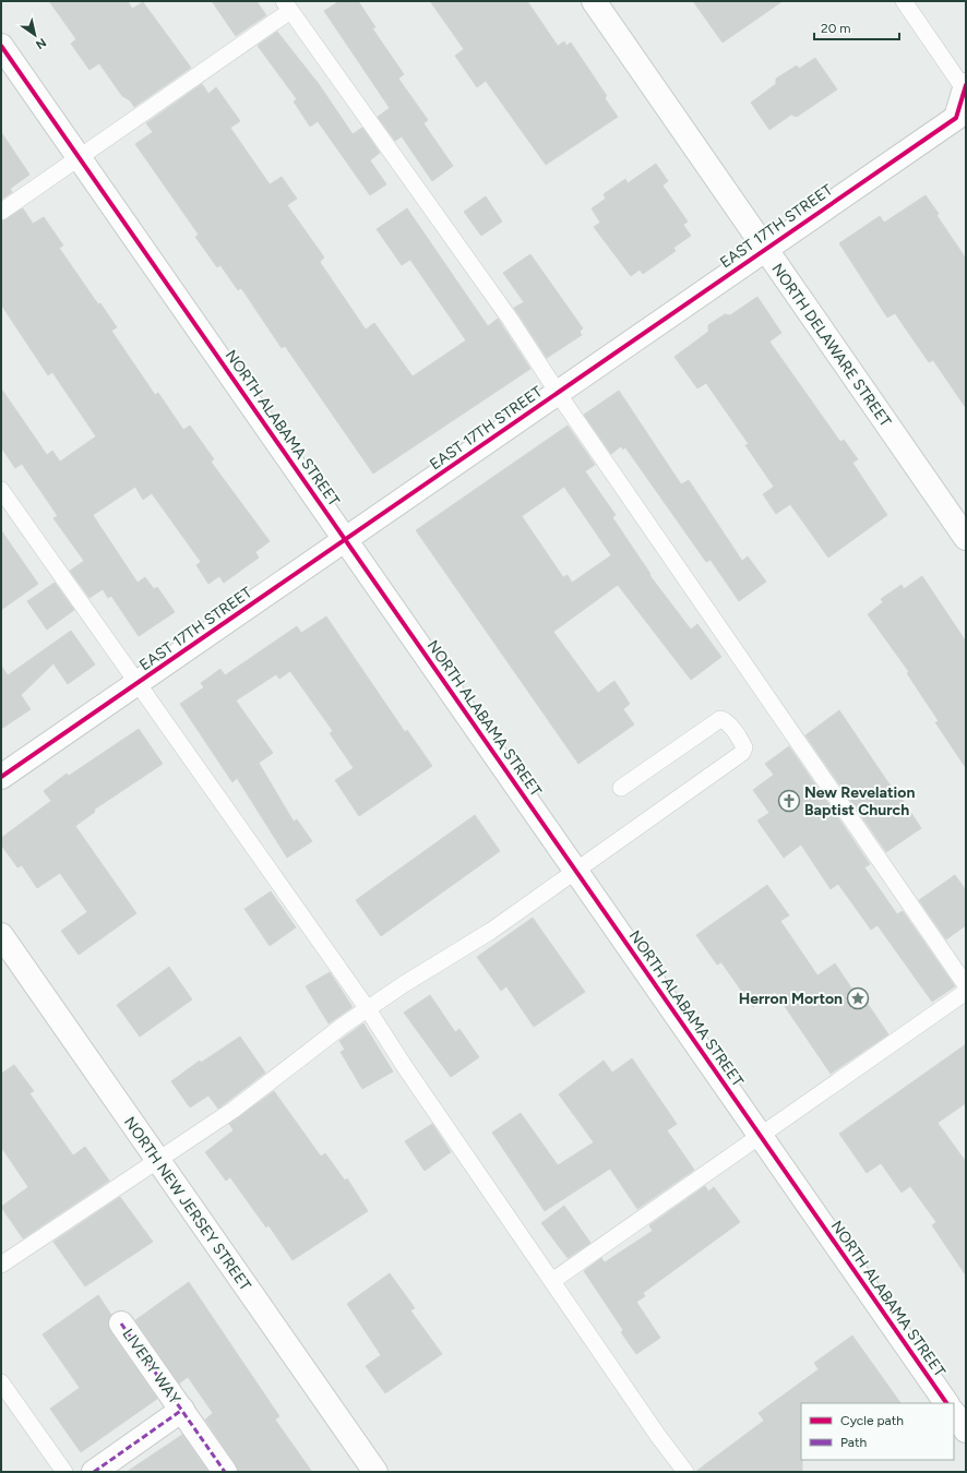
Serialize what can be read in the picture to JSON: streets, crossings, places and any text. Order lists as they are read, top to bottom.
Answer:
{
  "streets": {
    "main road": [
      "EAST 17TH STREET",
      "NORTH DELAWARE STREET",
      "NORTH ALABAMA STREET",
      "NORTH NEW JERSEY STREET",
      "LIVERY WAY"
    ]
  },
  "crossings": [
    ["EAST 17TH STREET", "NORTH DELAWARE STREET"],
    ["EAST 17TH STREET", "NORTH ALABAMA STREET"]
  ],
  "places": {
    "church": ["New Revelation Baptist Church"],
    "place": ["Herron Morton"]
  },
  "legend": ["Cycle path", "Path"],
  "scale_bar": "20 m",
  "north": "bottom right"
}
